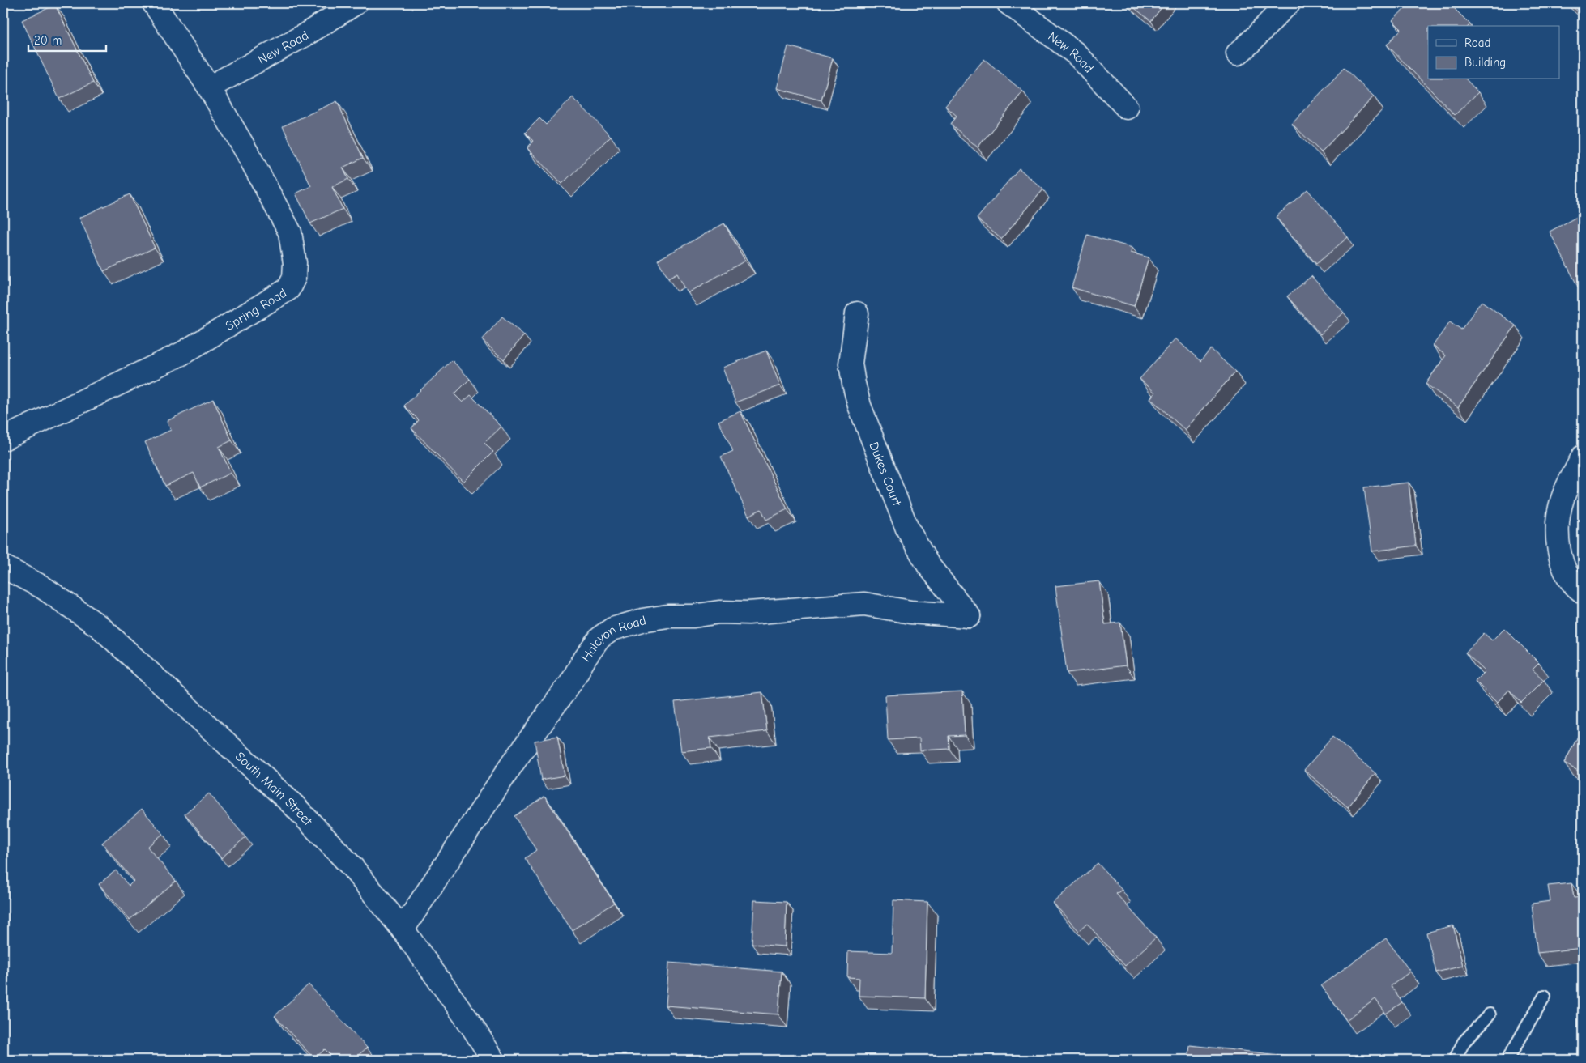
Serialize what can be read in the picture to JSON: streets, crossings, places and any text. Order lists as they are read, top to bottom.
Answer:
{
  "streets": {
    "street": [
      "New Road",
      "Spring Road",
      "Dukes Court",
      "Halcyon Road",
      "South Main Street"
    ]
  },
  "crossings": [
    ["New Road", "Spring Road"],
    ["Dukes Court", "Halcyon Road"],
    ["Halcyon Road", "South Main Street"]
  ],
  "legend": ["Road", "Building"],
  "scale_bar": "20 m"
}
